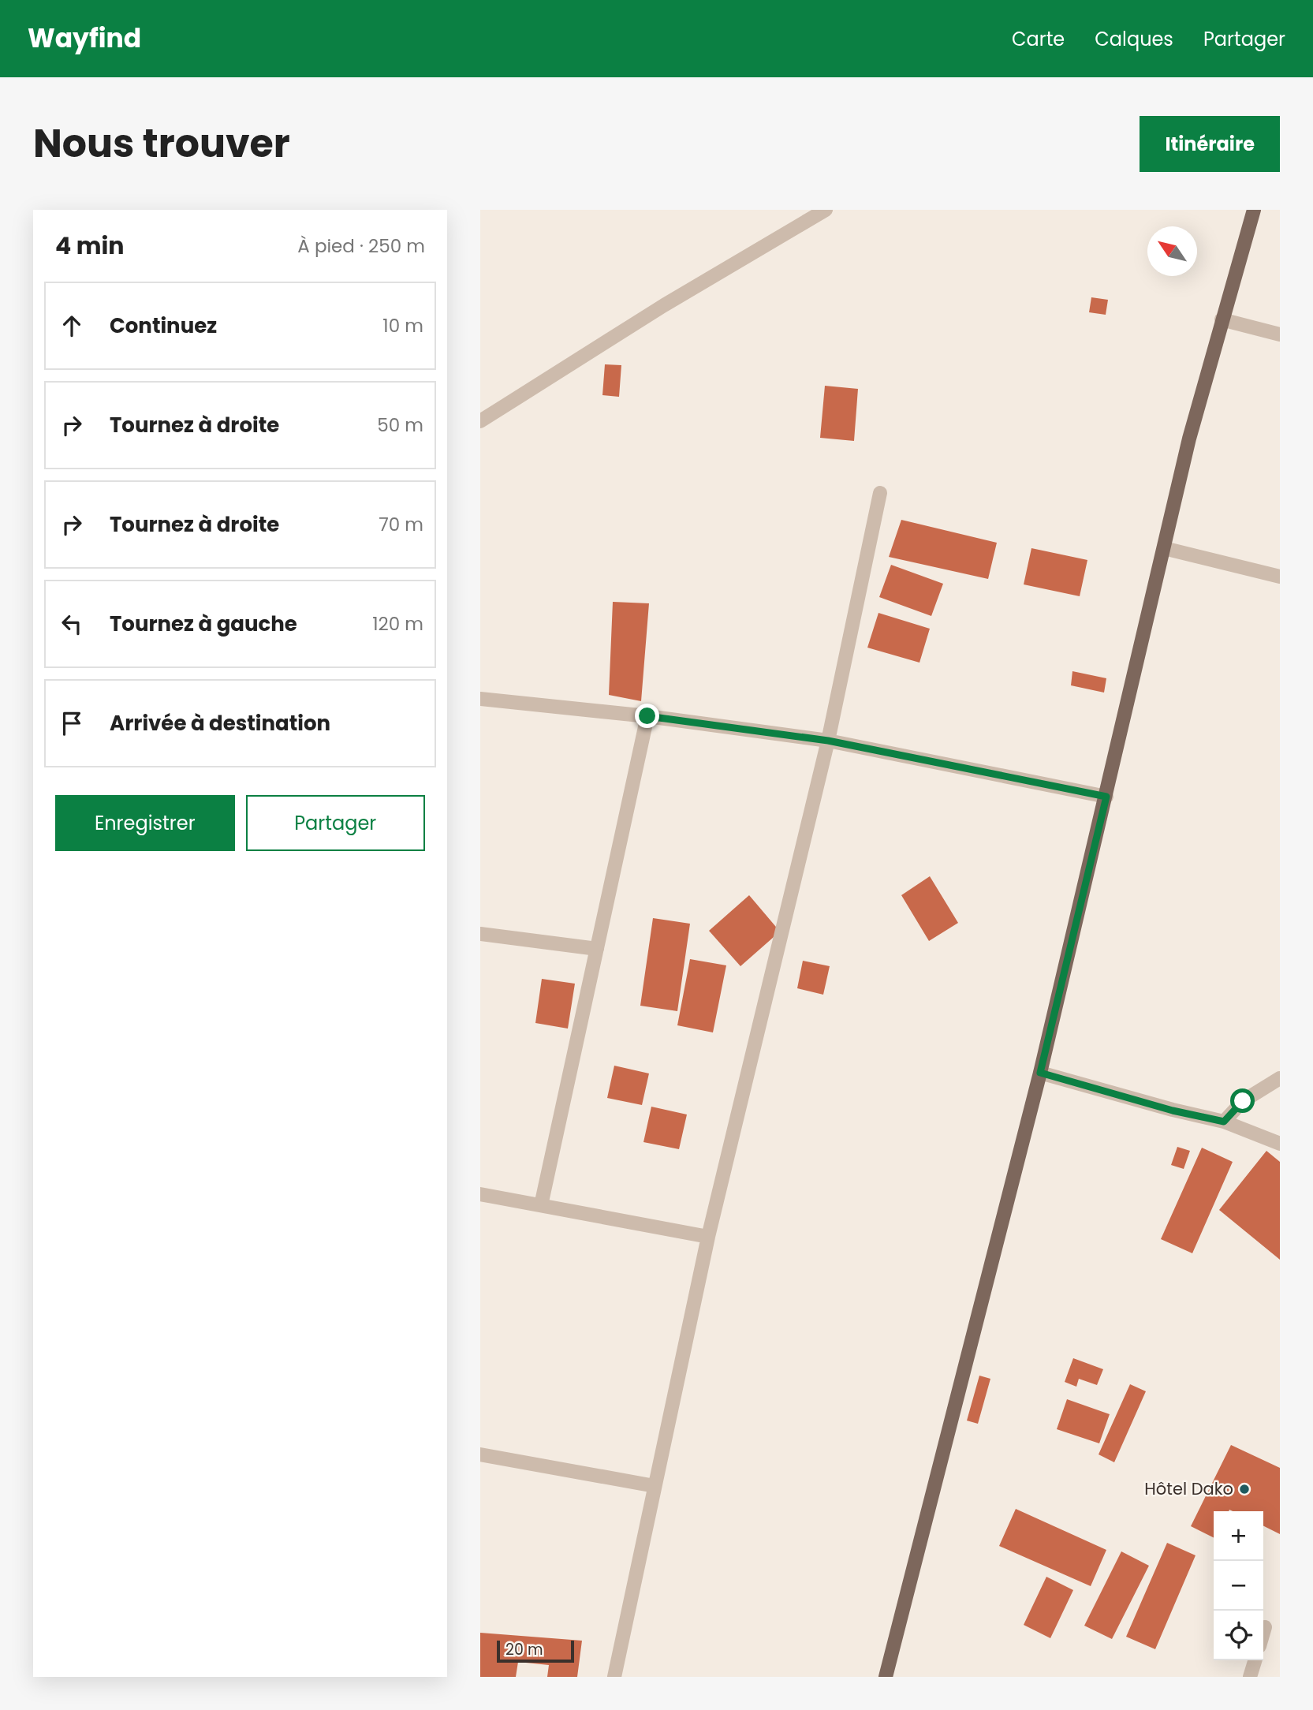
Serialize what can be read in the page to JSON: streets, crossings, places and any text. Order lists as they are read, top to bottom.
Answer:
{
  "places": ["Hôtel Dako"],
  "scale_bar": "20 m",
  "north": "top left",
  "page": {
    "header": "Wayfind",
    "nav": ["Carte", "Calques", "Partager"],
    "title": "Nous trouver",
    "buttons": [
      "Itinéraire",
      ["Enregistrer", "Partager"]
    ],
    "heading": ["4 min", "À pied · 250 m"],
    "list": [
      ["Continuez", "10 m"],
      ["Tournez à droite", "50 m"],
      ["Tournez à droite", "70 m"],
      ["Tournez à gauche", "120 m"],
      "Arrivée à destination"
    ],
    "map_buttons": ["+", "−"],
    "scale": "20 m"
  }
}
